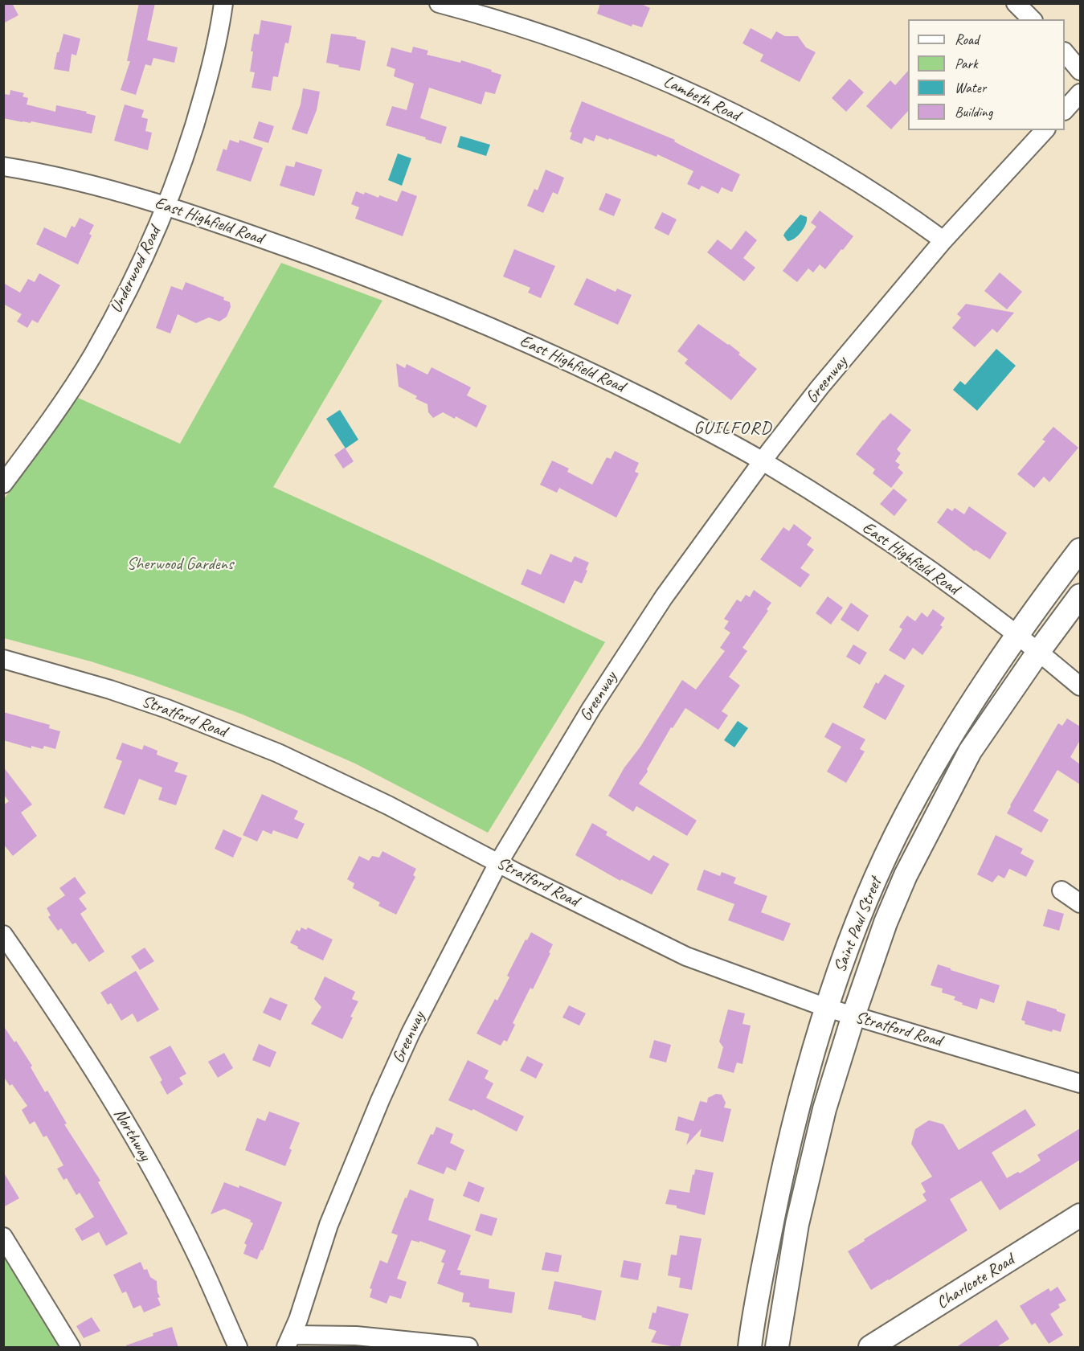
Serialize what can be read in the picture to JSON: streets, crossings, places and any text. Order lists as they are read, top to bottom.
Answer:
{
  "streets": {
    "main road": ["Saint Paul Street", "Charlcote Road"],
    "street": [
      "Lambeth Road",
      "East Highfield Road",
      "Underwood Road",
      "Greenway",
      "Stratford Road",
      "Northway"
    ]
  },
  "crossings": [
    ["Lambeth Road", "Greenway"],
    ["East Highfield Road", "Underwood Road"],
    ["East Highfield Road", "Greenway"],
    ["East Highfield Road", "Saint Paul Street"],
    ["Greenway", "Stratford Road"],
    ["Stratford Road", "Saint Paul Street"]
  ],
  "districts": ["GUILFORD"],
  "parks": ["Sherwood Gardens"],
  "legend": [
    "Road",
    "Park",
    "Water",
    "Building"
  ]
}
